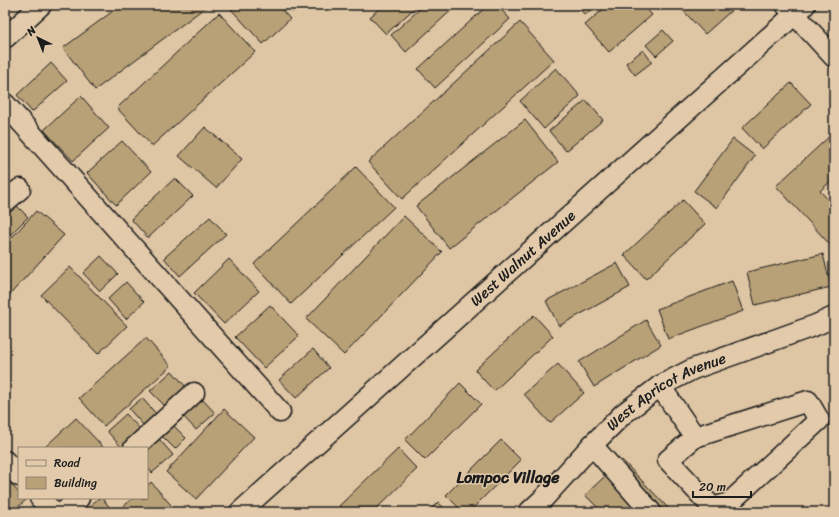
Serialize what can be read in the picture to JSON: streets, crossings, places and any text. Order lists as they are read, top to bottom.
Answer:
{
  "streets": {
    "street": ["West Walnut Avenue", "West Apricot Avenue"]
  },
  "districts": ["Lompoc Village"],
  "legend": ["Road", "Building"],
  "scale_bar": "20 m",
  "north": "top left"
}
